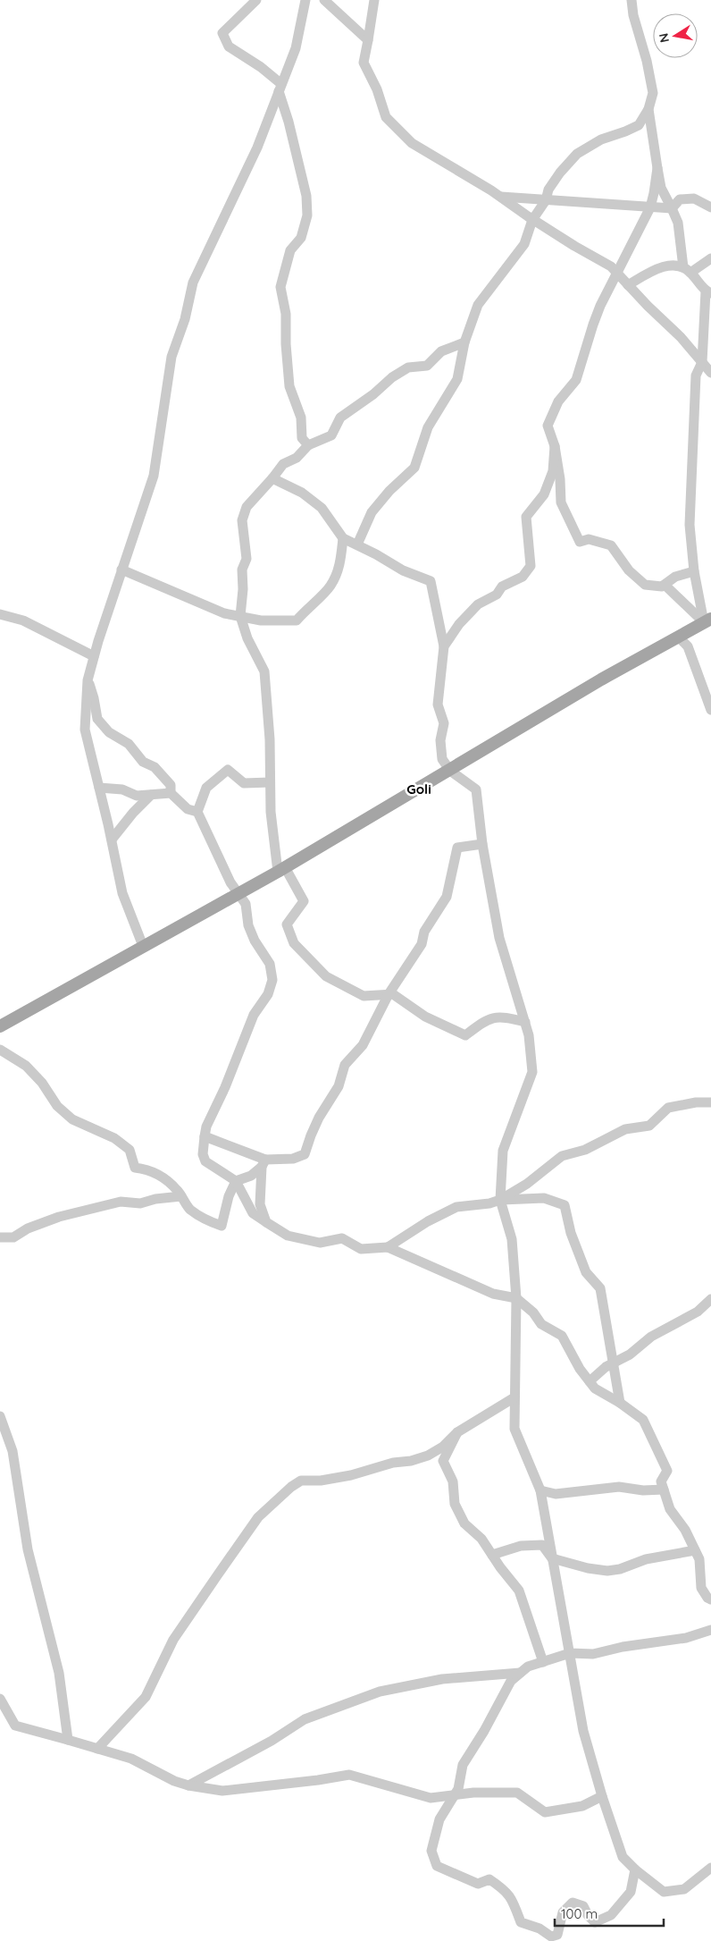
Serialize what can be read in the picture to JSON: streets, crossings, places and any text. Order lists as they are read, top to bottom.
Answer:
{
  "districts": ["Goli"],
  "scale_bar": "100 m",
  "north": "left"
}
